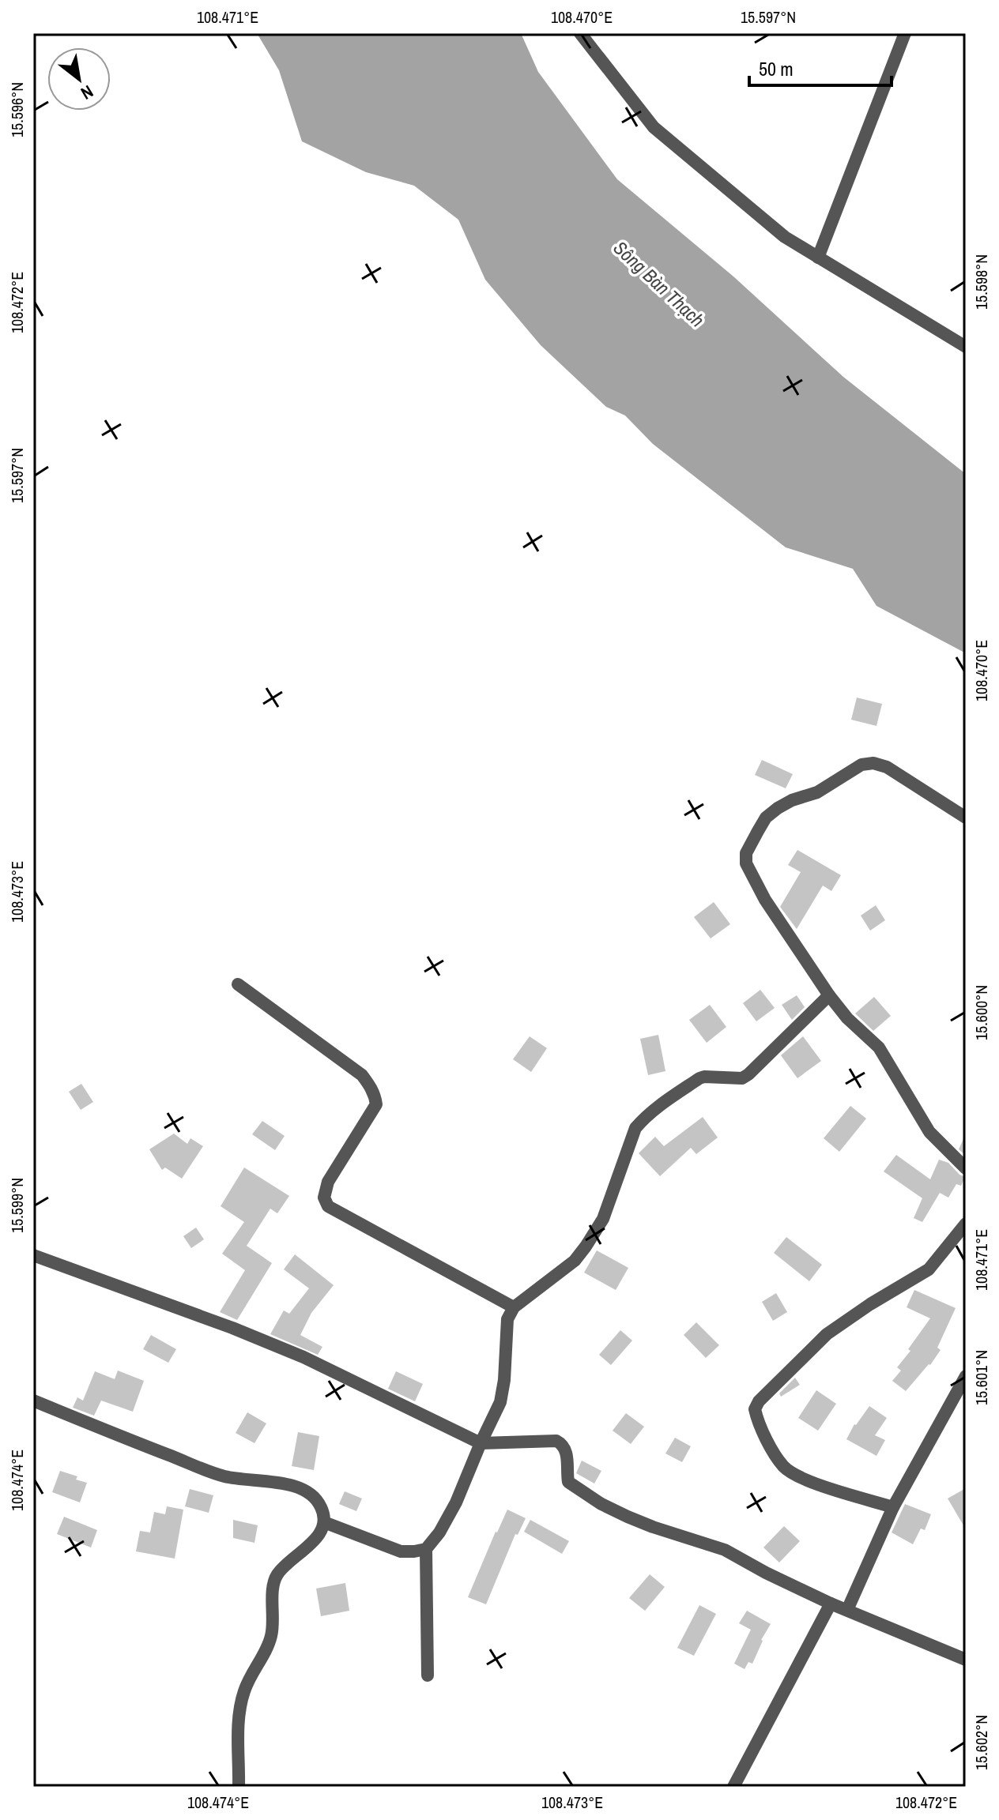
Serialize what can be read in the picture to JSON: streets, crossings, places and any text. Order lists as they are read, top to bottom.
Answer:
{
  "water": ["Sông Bàn Thạch"],
  "scale_bar": "50 m",
  "north": "bottom right",
  "coordinates": [
    "108.471°E",
    "108.470°E",
    "15.597°N",
    "15.596°N",
    "15.598°N",
    "108.472°E",
    "108.473°E",
    "15.600°N",
    "15.599°N",
    "15.601°N",
    "108.474°E",
    "15.602°N"
  ]
}
